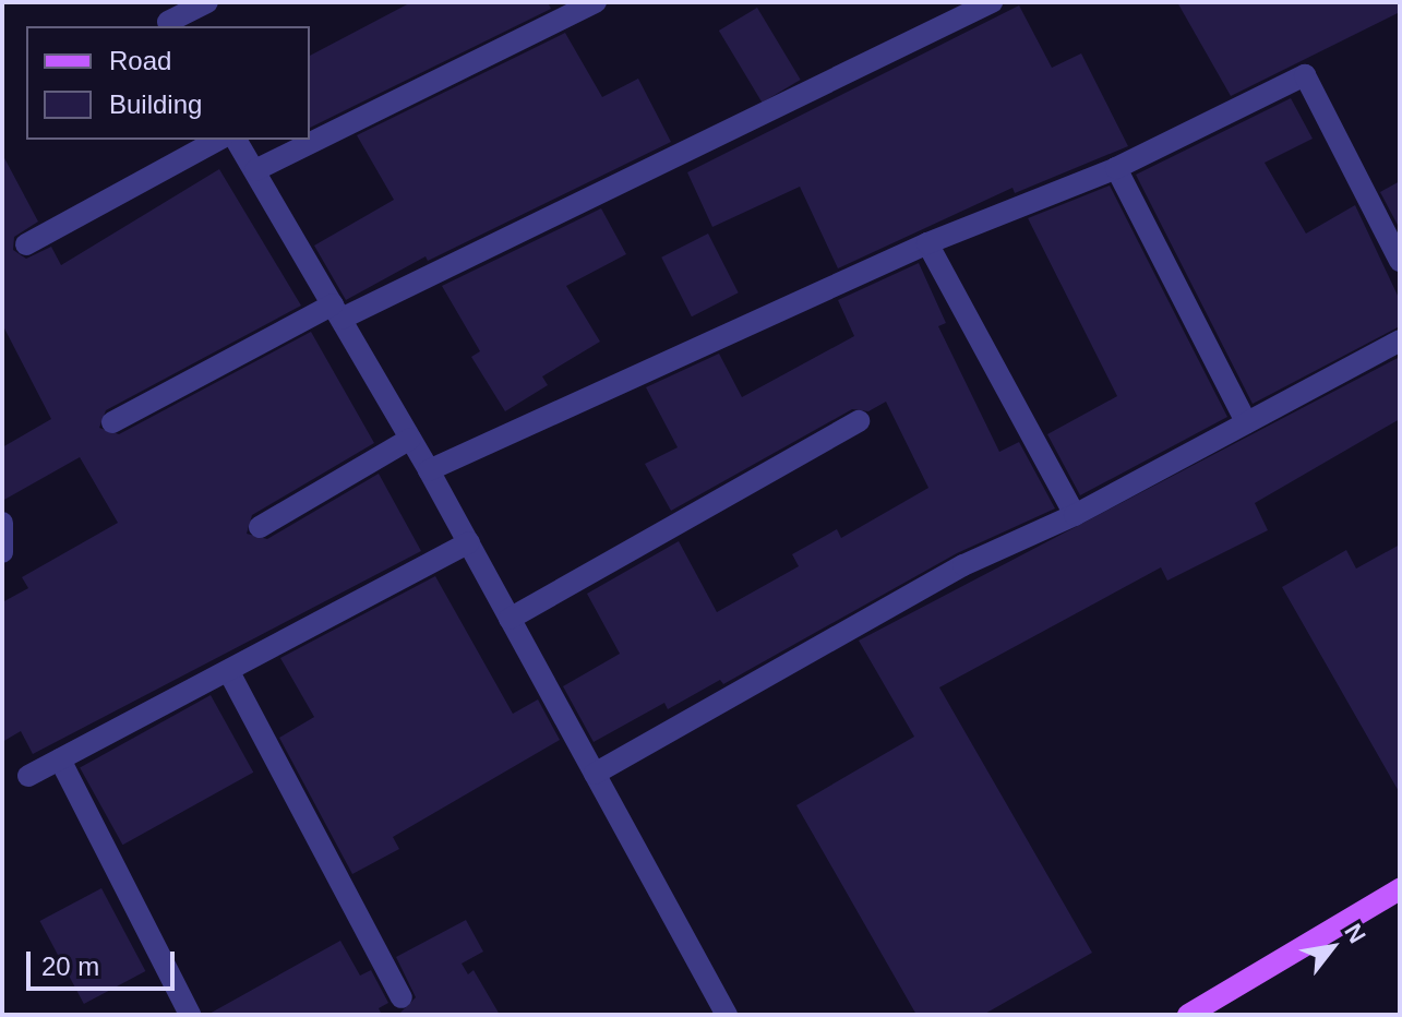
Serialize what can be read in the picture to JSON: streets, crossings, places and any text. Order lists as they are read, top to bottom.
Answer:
{
  "legend": ["Road", "Building"],
  "scale_bar": "20 m",
  "north": "top right"
}
